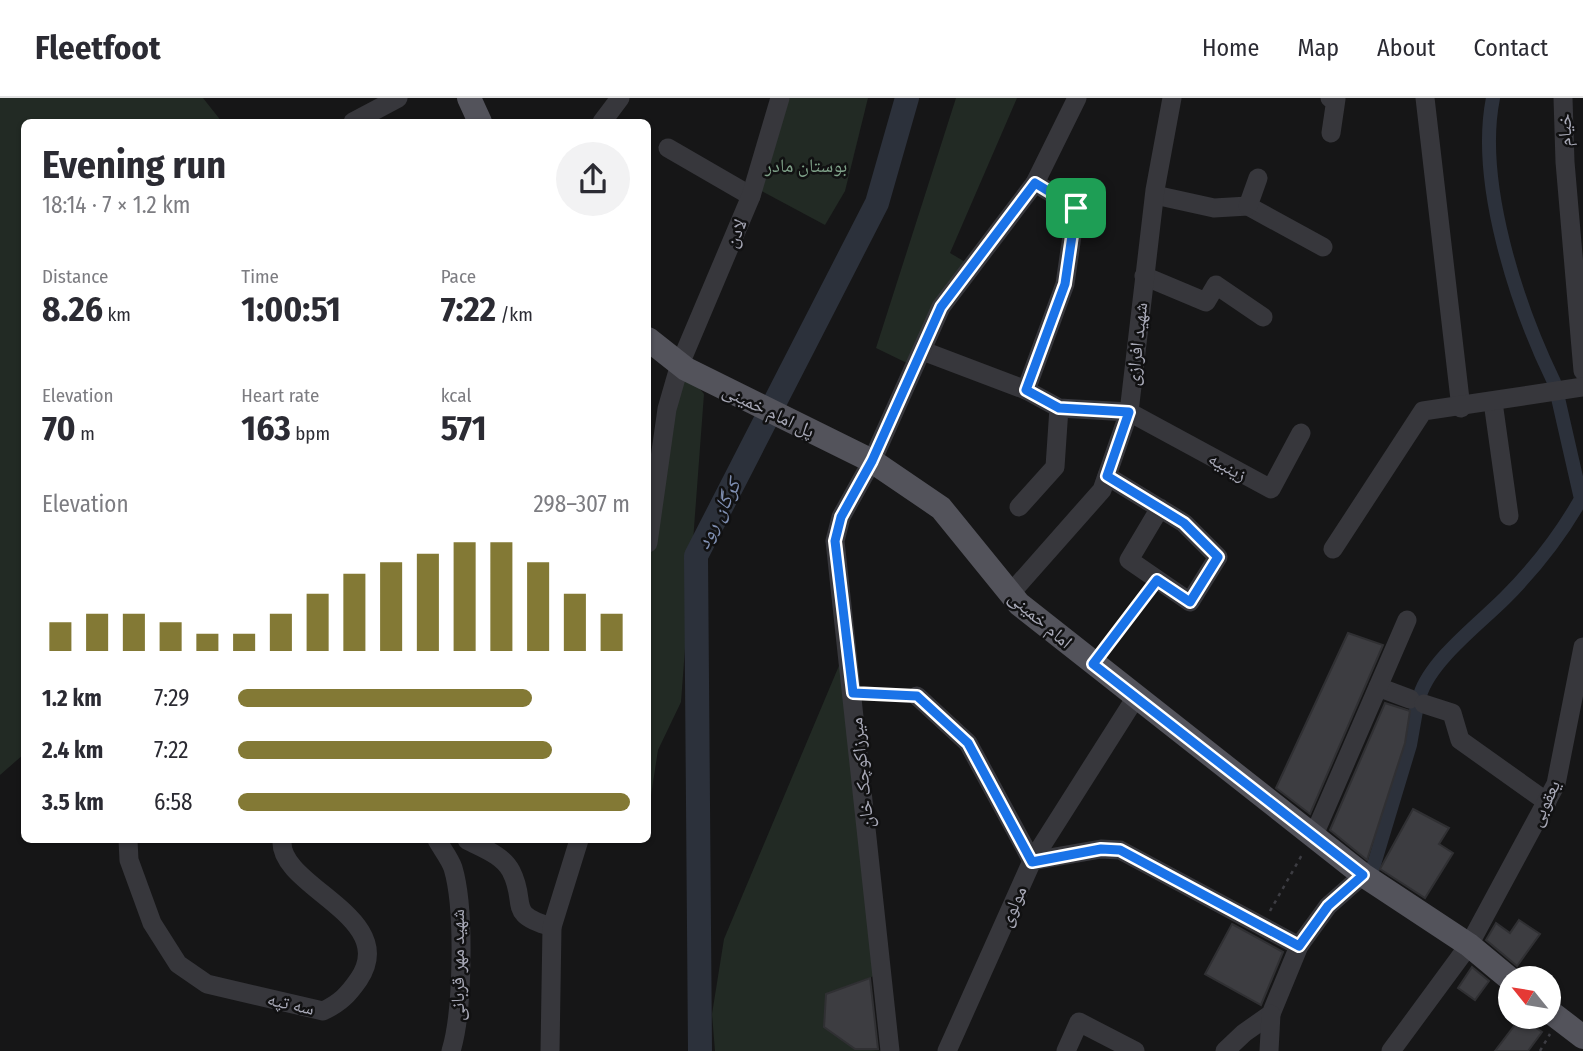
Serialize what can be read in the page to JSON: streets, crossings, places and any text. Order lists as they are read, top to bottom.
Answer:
{
  "streets": {
    "main road": ["پل امام خمینی", "امام خمینی"],
    "street": [
      "خیام",
      "لادن",
      "شهید افرازی",
      "زینبیه",
      "میرزاکوچک خان",
      "یعقوبی",
      "مولوی",
      "شهید مهر قربانی",
      "سه تپه"
    ]
  },
  "crossings": [
    ["لادن", "پل امام خمینی"],
    ["شهید افرازی", "زینبیه"],
    ["شهید افرازی", "امام خمینی"],
    ["پل امام خمینی", "امام خمینی"],
    ["پل امام خمینی", "میرزاکوچک خان"],
    ["امام خمینی", "میرزاکوچک خان"],
    ["امام خمینی", "یعقوبی"],
    ["امام خمینی", "مولوی"]
  ],
  "water": ["کرگان رود"],
  "parks": ["بوستان مادر"],
  "north": "top left",
  "page": {
    "header": "Fleetfoot",
    "nav": [
      "Home",
      "Map",
      "About",
      "Contact"
    ],
    "heading": ["Evening run", "18:14 · 7 × 1.2 km"],
    "stats": [
      ["Distance", "8.26 km"],
      ["Time", "1:00:51"],
      ["Pace", "7:22 /km"],
      ["Elevation", "70 m"],
      ["Heart rate", "163 bpm"],
      ["kcal", "571"]
    ],
    "chart": ["Elevation", "298–307 m"],
    "list": [
      {
        "name": "1.2 km",
        "note": "7:29"
      },
      {
        "name": "2.4 km",
        "note": "7:22"
      },
      {
        "name": "3.5 km",
        "note": "6:58"
      }
    ]
  }
}
